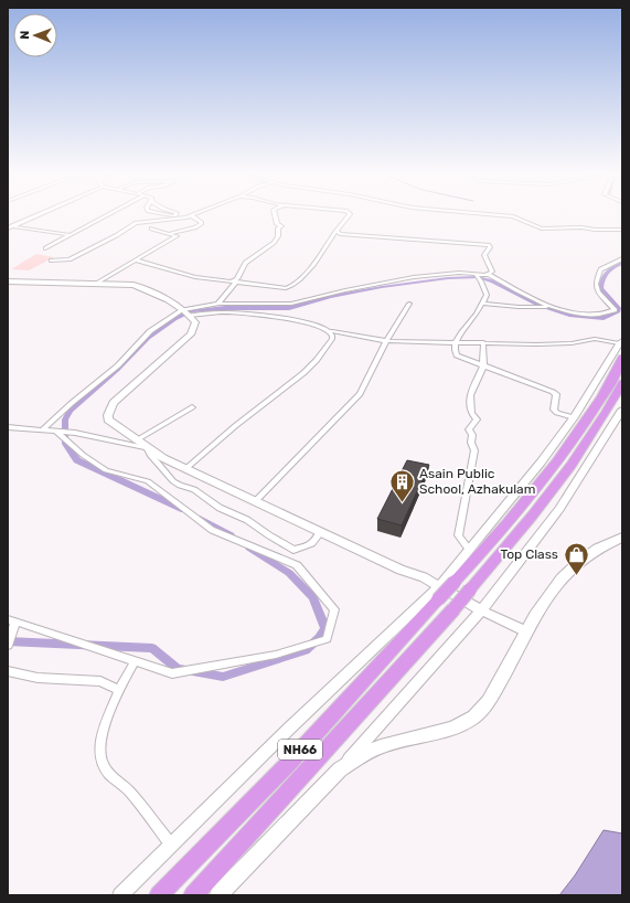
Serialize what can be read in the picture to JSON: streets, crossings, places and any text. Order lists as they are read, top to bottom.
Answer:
{
  "streets": {
    "highway": ["NH66"]
  },
  "places": {
    "building": ["Asain Public School, Azhakulam"],
    "shop": ["Top Class"]
  },
  "north": "left"
}
